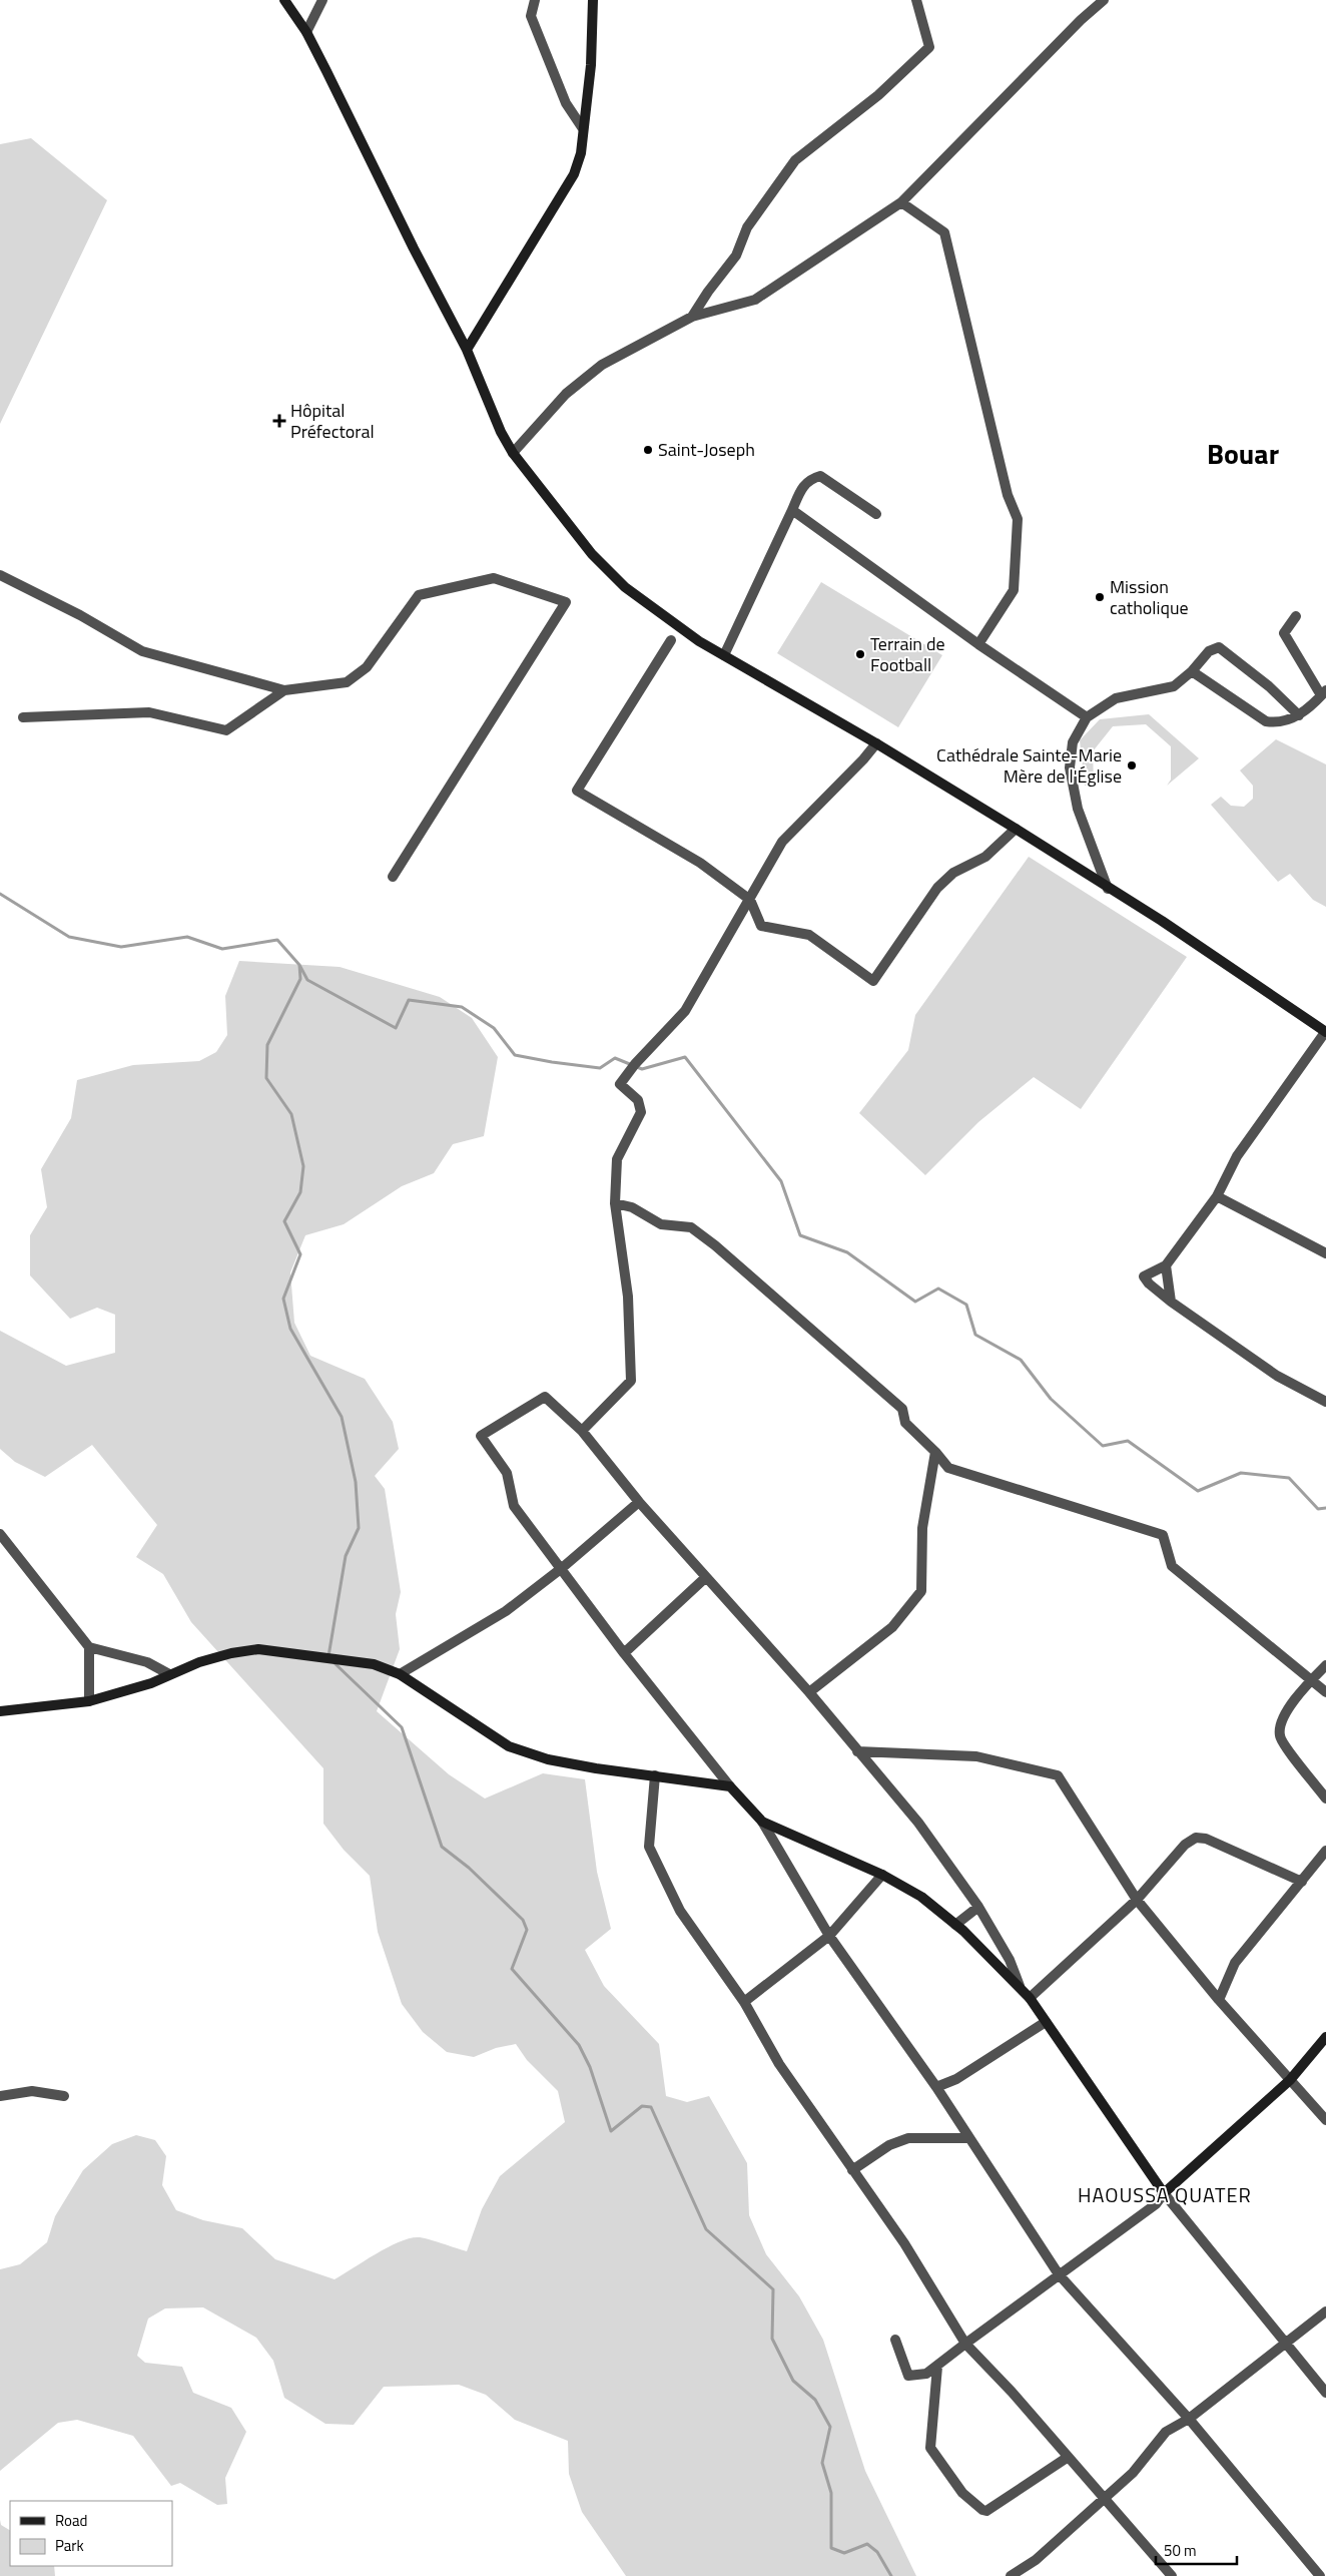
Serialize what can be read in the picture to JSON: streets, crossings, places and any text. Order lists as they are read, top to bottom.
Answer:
{
  "districts": ["Bouar", "HAOUSSA QUATER"],
  "places": {
    "health": ["Hôpital Préfectoral"],
    "other": [
      "Saint-Joseph",
      "Mission catholique",
      "Terrain de Football",
      "Cathédrale Sainte-Marie Mère de l'Église"
    ]
  },
  "legend": ["Road", "Park"],
  "scale_bar": "50 m"
}
